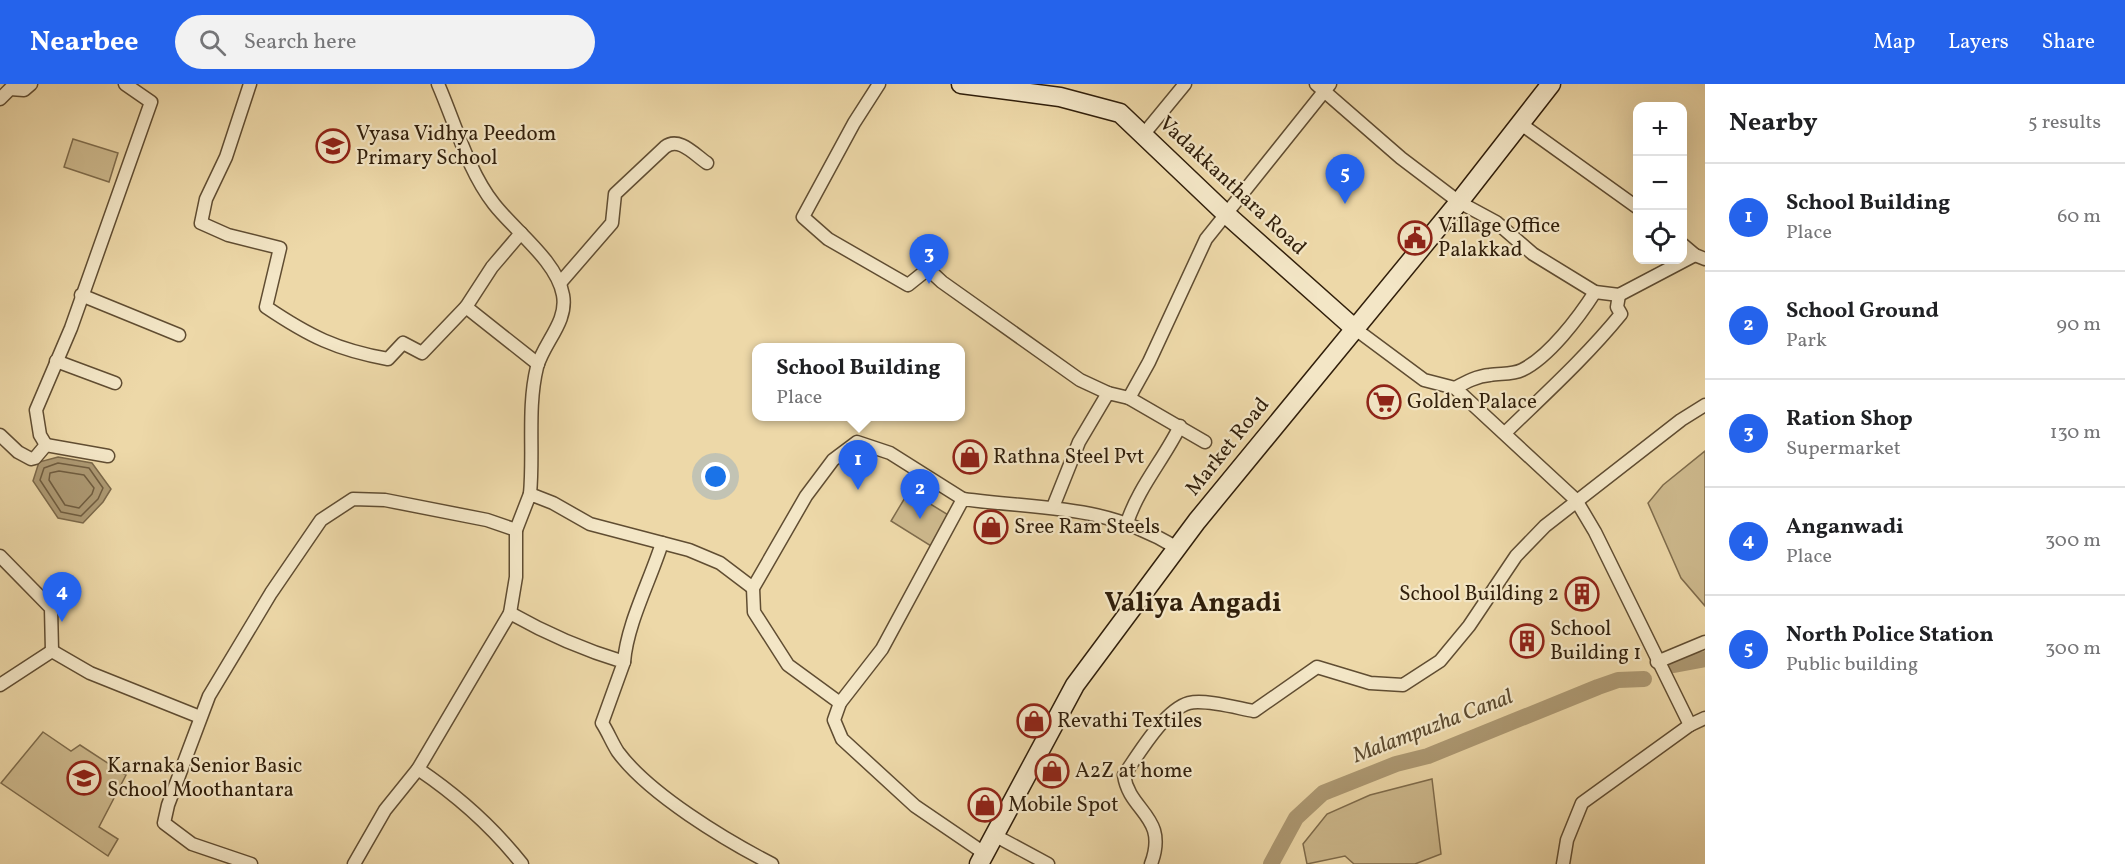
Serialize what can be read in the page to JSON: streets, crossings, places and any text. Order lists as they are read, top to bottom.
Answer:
{
  "streets": {
    "main road": ["Vadakkanthara Road", "Market Road"]
  },
  "crossings": [
    ["Vadakkanthara Road", "Market Road"]
  ],
  "districts": ["Valiya Angadi"],
  "water": ["Malampuzha Canal"],
  "places": {
    "school or university": ["Vyasa Vidhya Peedom Primary School", "Karnaka Senior Basic School Moothantara"],
    "public building": ["Village Office Palakkad"],
    "supermarket": ["Golden Palace"],
    "shop": [
      "Rathna Steel Pvt",
      "Sree Ram Steels",
      "Revathi Textiles",
      "A2Z at home",
      "Mobile Spot"
    ],
    "building": ["School Building 2", "School Building 1"]
  },
  "page": {
    "header": "Nearbee",
    "search": "Search here",
    "nav": ["Map", "Layers", "Share"],
    "heading": ["Nearby", "5 results"],
    "map_buttons": ["+", "−"],
    "pins": [
      "5",
      "3",
      "1",
      "2",
      "4"
    ],
    "list": [
      {
        "mark": "1",
        "name": "School Building",
        "note": "Place",
        "value": "60 m"
      },
      {
        "mark": "2",
        "name": "School Ground",
        "note": "Park",
        "value": "90 m"
      },
      {
        "mark": "3",
        "name": "Ration Shop",
        "note": "Supermarket",
        "value": "130 m"
      },
      {
        "mark": "4",
        "name": "Anganwadi",
        "note": "Place",
        "value": "300 m"
      },
      {
        "mark": "5",
        "name": "North Police Station",
        "note": "Public building",
        "value": "300 m"
      }
    ],
    "popup": ["School Building", "Place"]
  }
}
